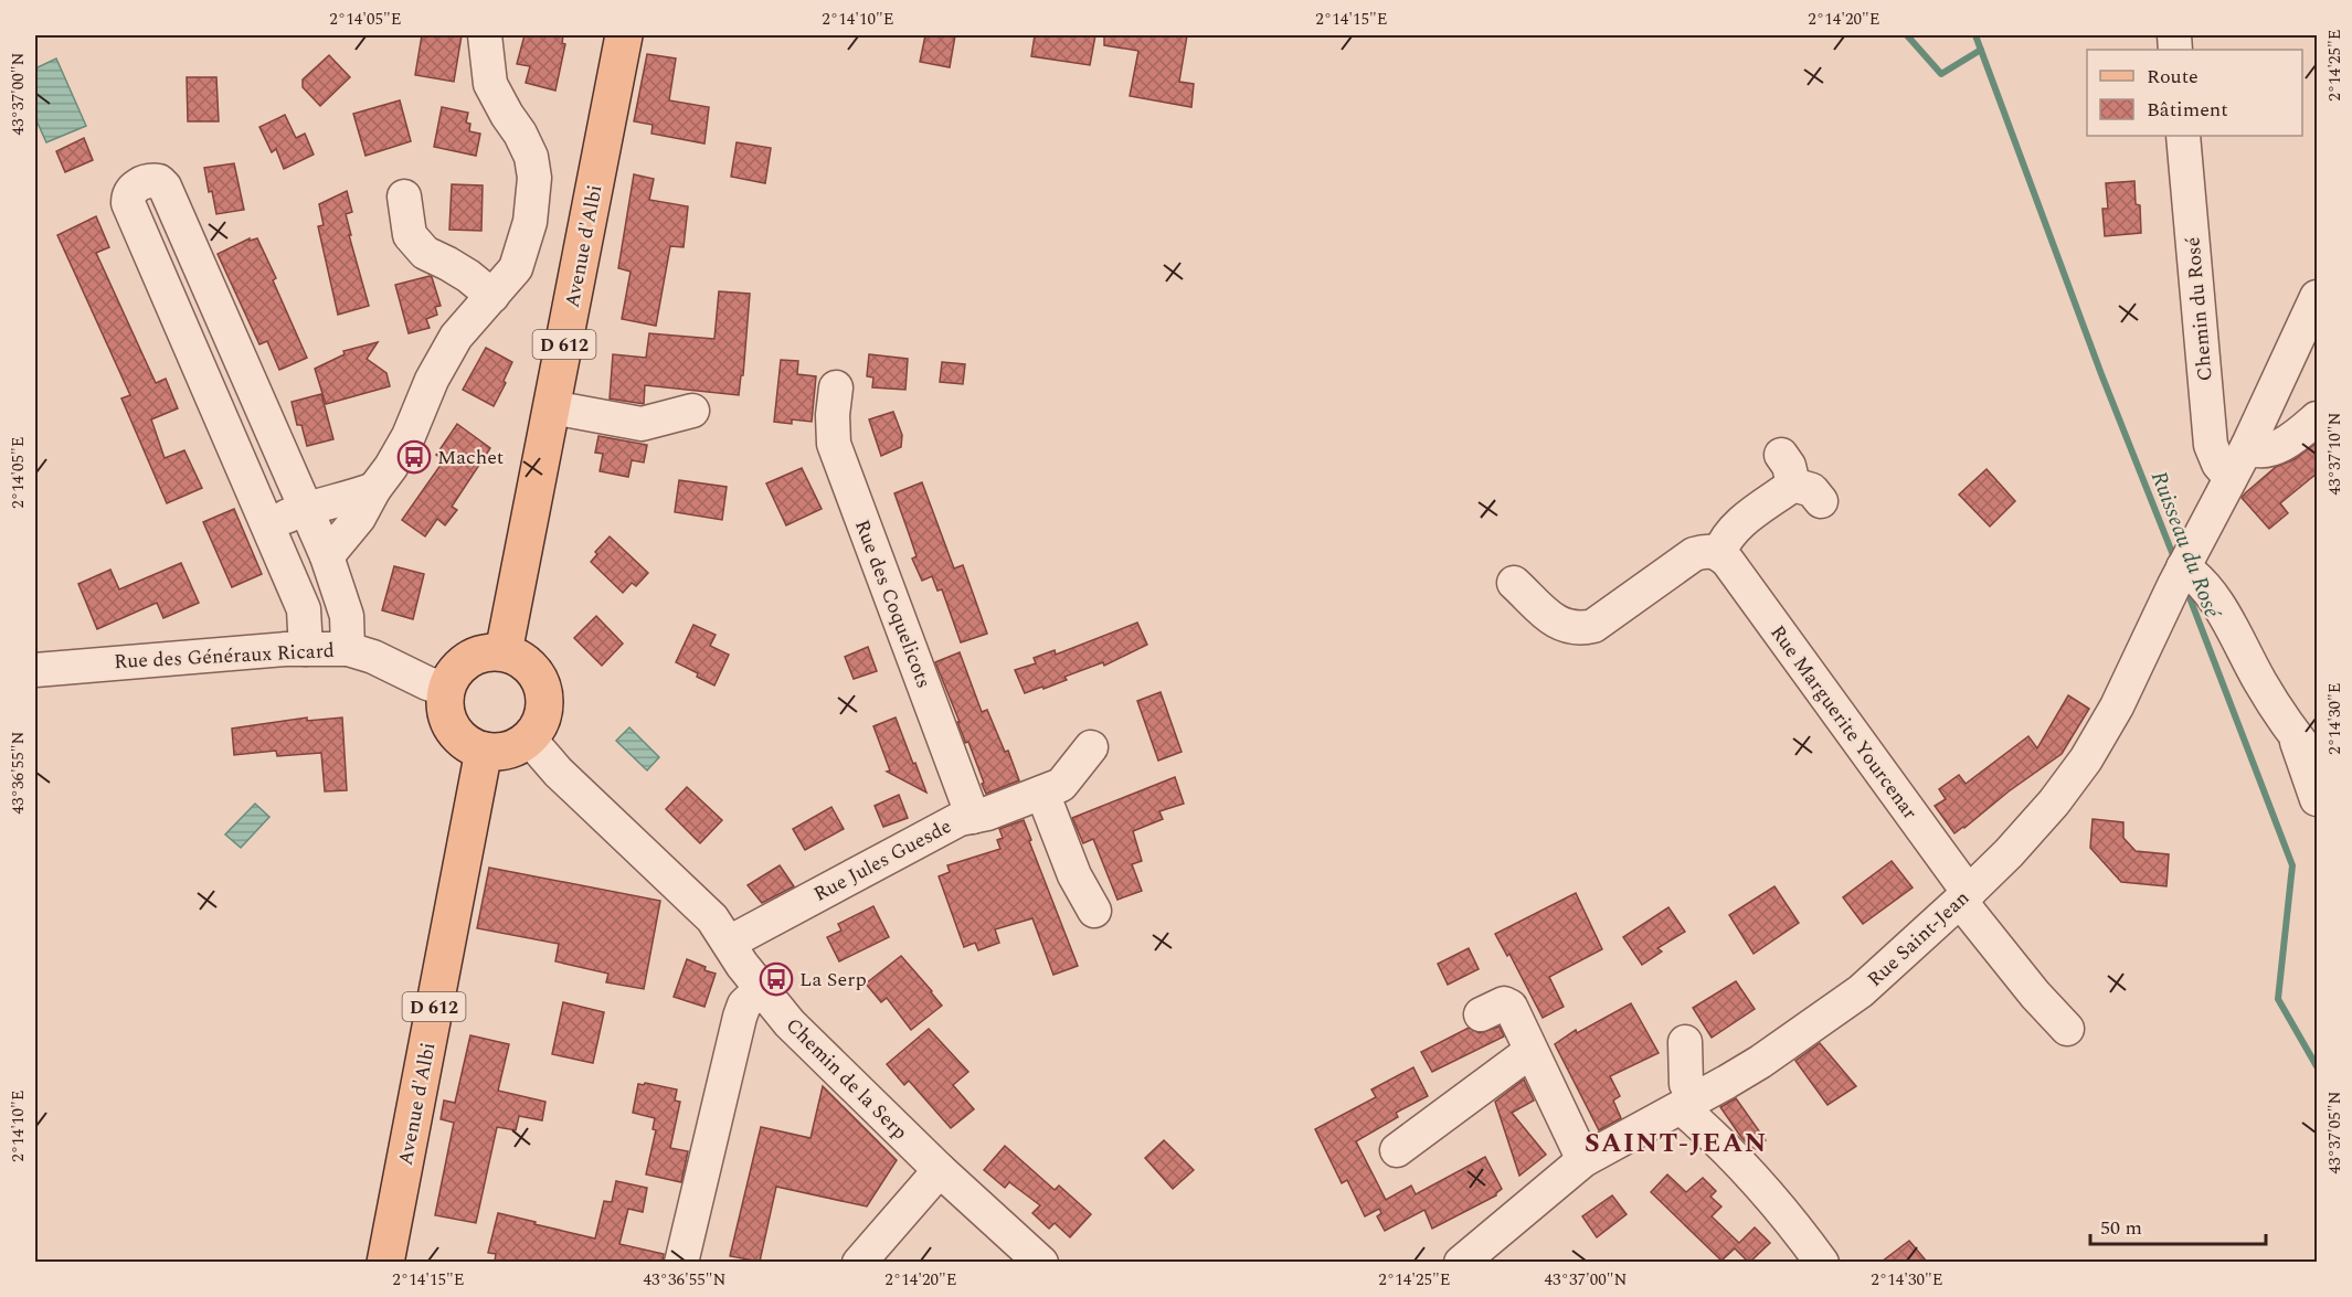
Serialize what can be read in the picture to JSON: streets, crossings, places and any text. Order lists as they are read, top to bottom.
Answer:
{
  "streets": {
    "main road": ["Avenue d'Albi", "D 612"],
    "street": [
      "Chemin du Rosé",
      "Rue des Coquelicots",
      "Rue des Généraux Ricard",
      "Rue Marguerite Yourcenar",
      "Rue Jules Guesde",
      "Rue Saint-Jean",
      "Chemin de la Serp"
    ]
  },
  "crossings": [
    ["Avenue d'Albi", "Rue des Généraux Ricard"],
    ["Avenue d'Albi", "Chemin de la Serp"],
    ["Chemin du Rosé", "Rue Saint-Jean"],
    ["Rue des Coquelicots", "Rue Jules Guesde"],
    ["Rue des Généraux Ricard", "Chemin de la Serp"],
    ["Rue Marguerite Yourcenar", "Rue Saint-Jean"],
    ["Rue Jules Guesde", "Chemin de la Serp"]
  ],
  "districts": ["SAINT-JEAN"],
  "water": ["Ruisseau du Rosé"],
  "places": {
    "bus stop": ["Machet", "La Serp"]
  },
  "legend": ["Route", "Bâtiment"],
  "scale_bar": "50 m",
  "coordinates": [
    "2°14'05\"E",
    "2°14'10\"E",
    "2°14'15\"E",
    "2°14'20\"E",
    "2°14'25\"E",
    "43°37'00\"N",
    "43°37'10\"N",
    "2°14'30\"E",
    "43°36'55\"N",
    "43°37'05\"N"
  ]
}
